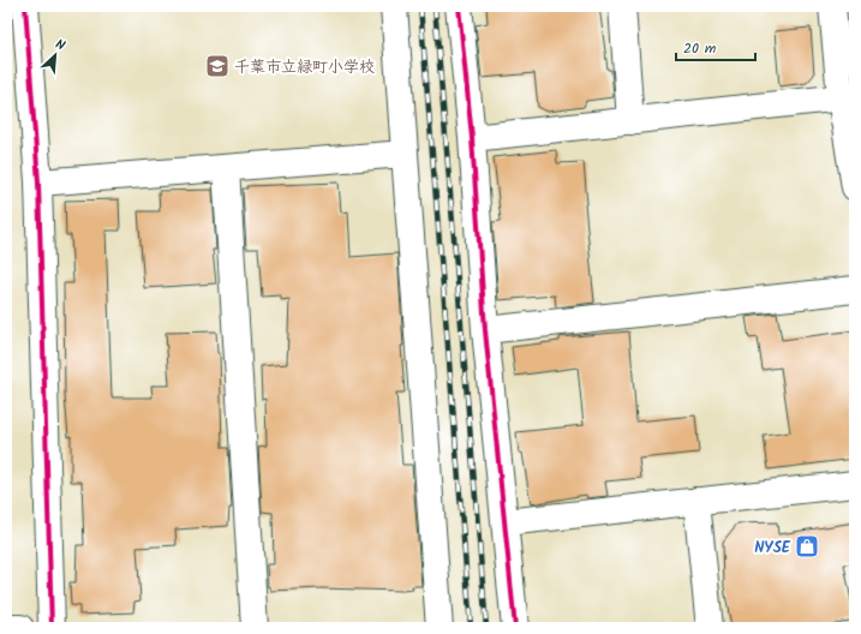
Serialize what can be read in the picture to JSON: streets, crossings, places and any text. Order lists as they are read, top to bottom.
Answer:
{
  "places": {
    "school or university": ["千葉市立緑町小学校"],
    "shop": ["NYSE"]
  },
  "scale_bar": "20 m",
  "north": "top right"
}
